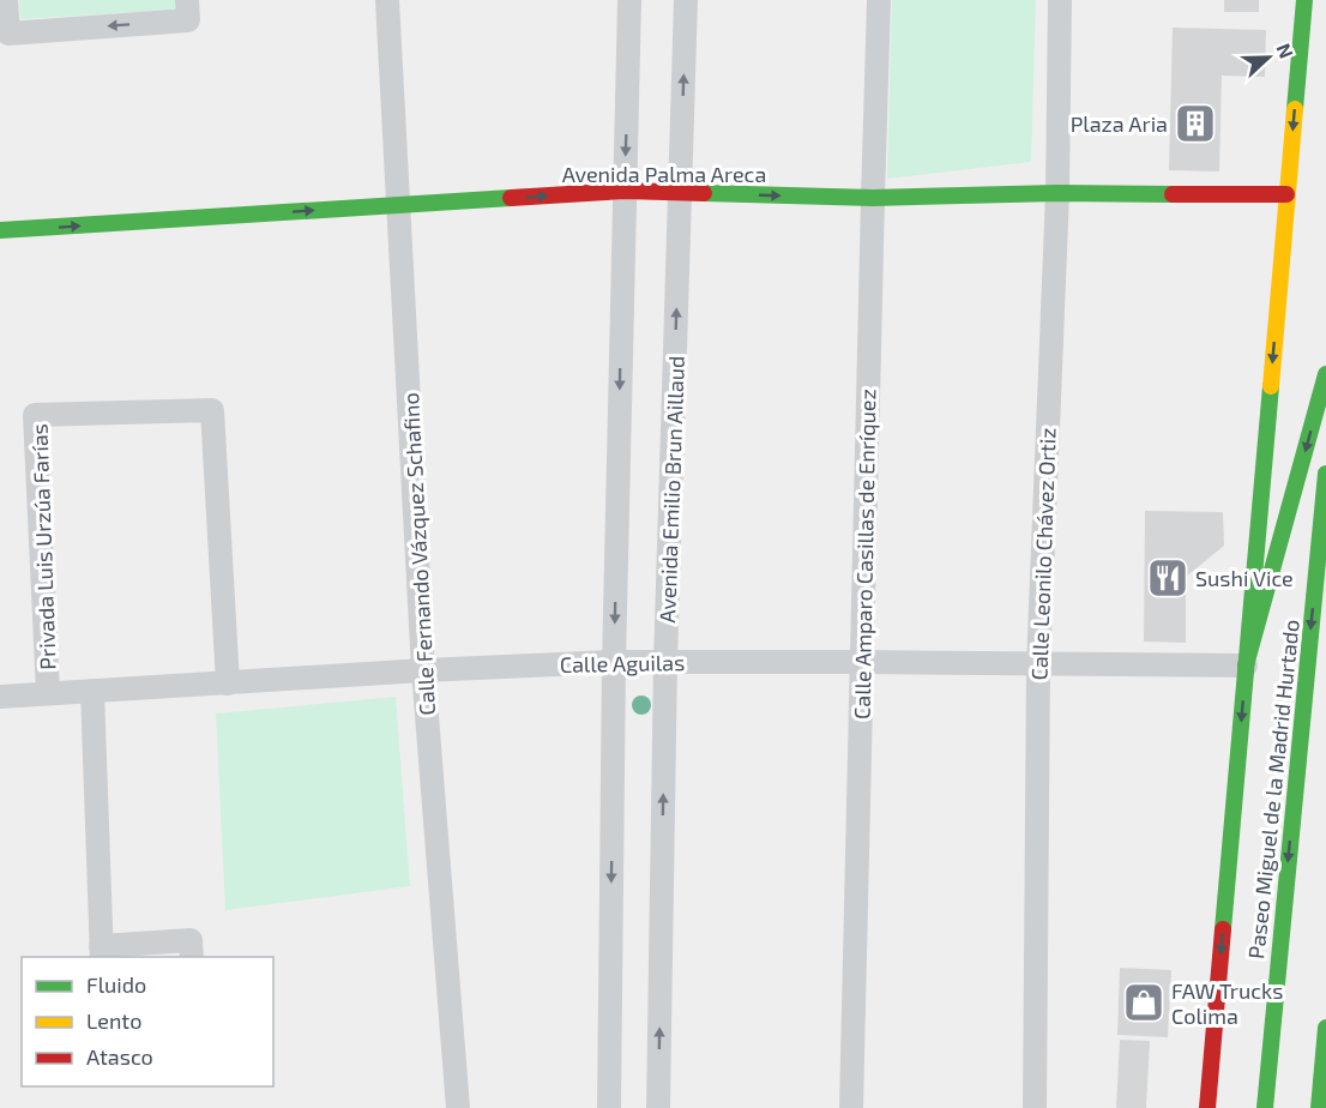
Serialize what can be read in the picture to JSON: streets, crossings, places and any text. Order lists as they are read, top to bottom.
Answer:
{
  "streets": {
    "main road": ["Avenida Palma Areca", "Paseo Miguel de la Madrid Hurtado"],
    "street": [
      "Avenida Emilio Brun Aillaud",
      "Privada Luis Urzúa Farías",
      "Calle Fernando Vázquez Schafino",
      "Calle Amparo Casillas de Enríquez",
      "Calle Leonilo Chávez Ortiz",
      "Calle Aguilas"
    ]
  },
  "crossings": [
    ["Avenida Palma Areca", "Avenida Emilio Brun Aillaud"],
    ["Avenida Palma Areca", "Calle Fernando Vázquez Schafino"],
    ["Avenida Palma Areca", "Calle Amparo Casillas de Enríquez"],
    ["Avenida Palma Areca", "Calle Leonilo Chávez Ortiz"],
    ["Avenida Emilio Brun Aillaud", "Calle Aguilas"],
    ["Privada Luis Urzúa Farías", "Calle Aguilas"],
    ["Calle Fernando Vázquez Schafino", "Calle Aguilas"],
    ["Calle Amparo Casillas de Enríquez", "Calle Aguilas"],
    ["Calle Leonilo Chávez Ortiz", "Calle Aguilas"]
  ],
  "one_way": ["Avenida Palma Areca"],
  "places": {
    "building": ["Plaza Aria"],
    "restaurant": ["Sushi Vice"],
    "shop": ["FAW Trucks Colima"]
  },
  "legend": ["Fluido", "Lento", "Atasco"],
  "north": "right"
}
